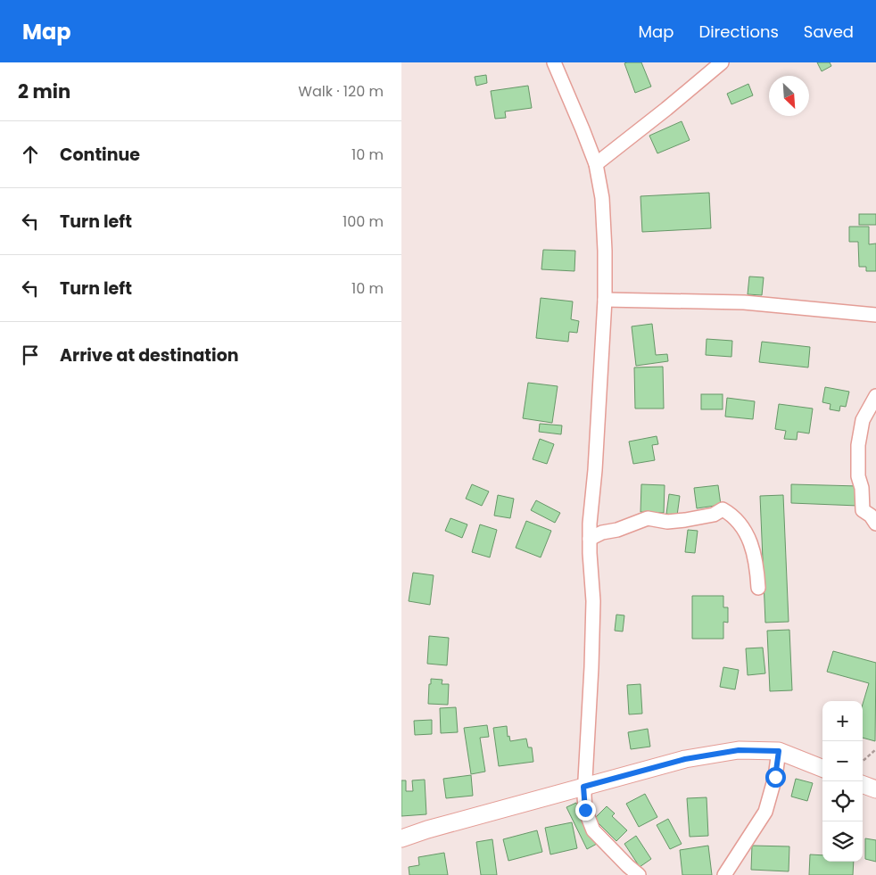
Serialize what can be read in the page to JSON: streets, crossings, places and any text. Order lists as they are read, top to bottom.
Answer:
{
  "north": "bottom right",
  "page": {
    "header": "Map",
    "nav": ["Map", "Directions", "Saved"],
    "heading": ["2 min", "Walk · 120 m"],
    "list": [
      ["Continue", "10 m"],
      ["Turn left", "100 m"],
      ["Turn left", "10 m"],
      "Arrive at destination"
    ],
    "map_buttons": ["+", "−"]
  }
}
